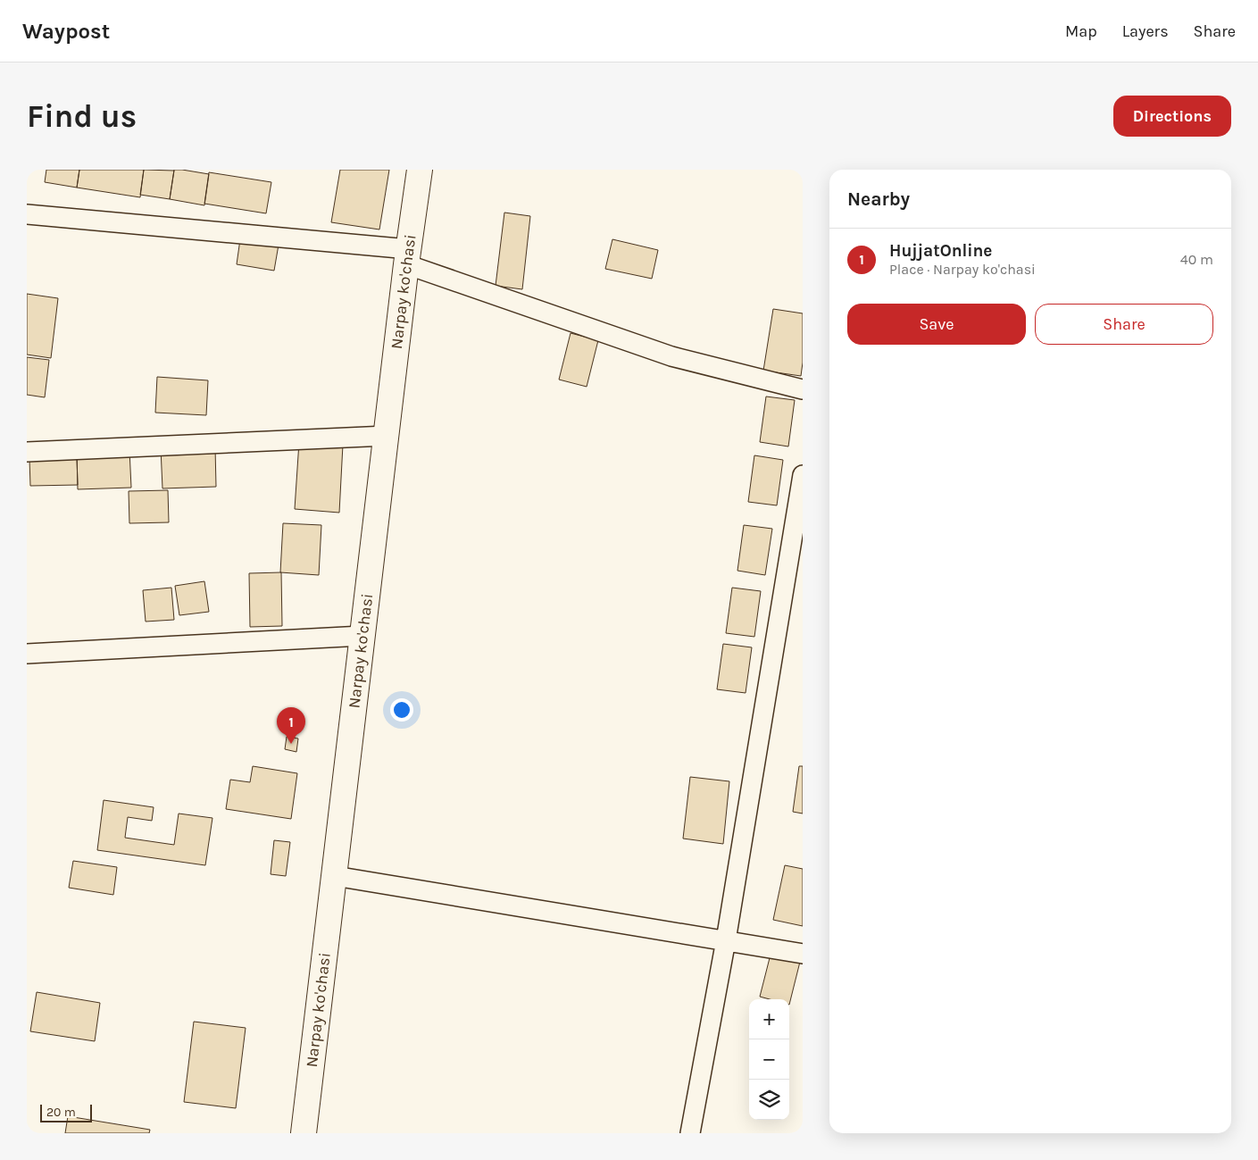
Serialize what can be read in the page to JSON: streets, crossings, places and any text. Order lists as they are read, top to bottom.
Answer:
{
  "streets": {
    "main road": ["Narpay ko'chasi"]
  },
  "scale_bar": "20 m",
  "page": {
    "header": "Waypost",
    "nav": ["Map", "Layers", "Share"],
    "buttons": [
      "Directions",
      ["Save", "Share"]
    ],
    "title": "Find us",
    "heading": "Nearby",
    "list": [
      {
        "mark": "1",
        "name": "HujjatOnline",
        "note": "Place · Narpay ko'chasi",
        "value": "40 m"
      }
    ],
    "pins": "1",
    "map_buttons": ["+", "−"],
    "scale": "20 m"
  }
}
